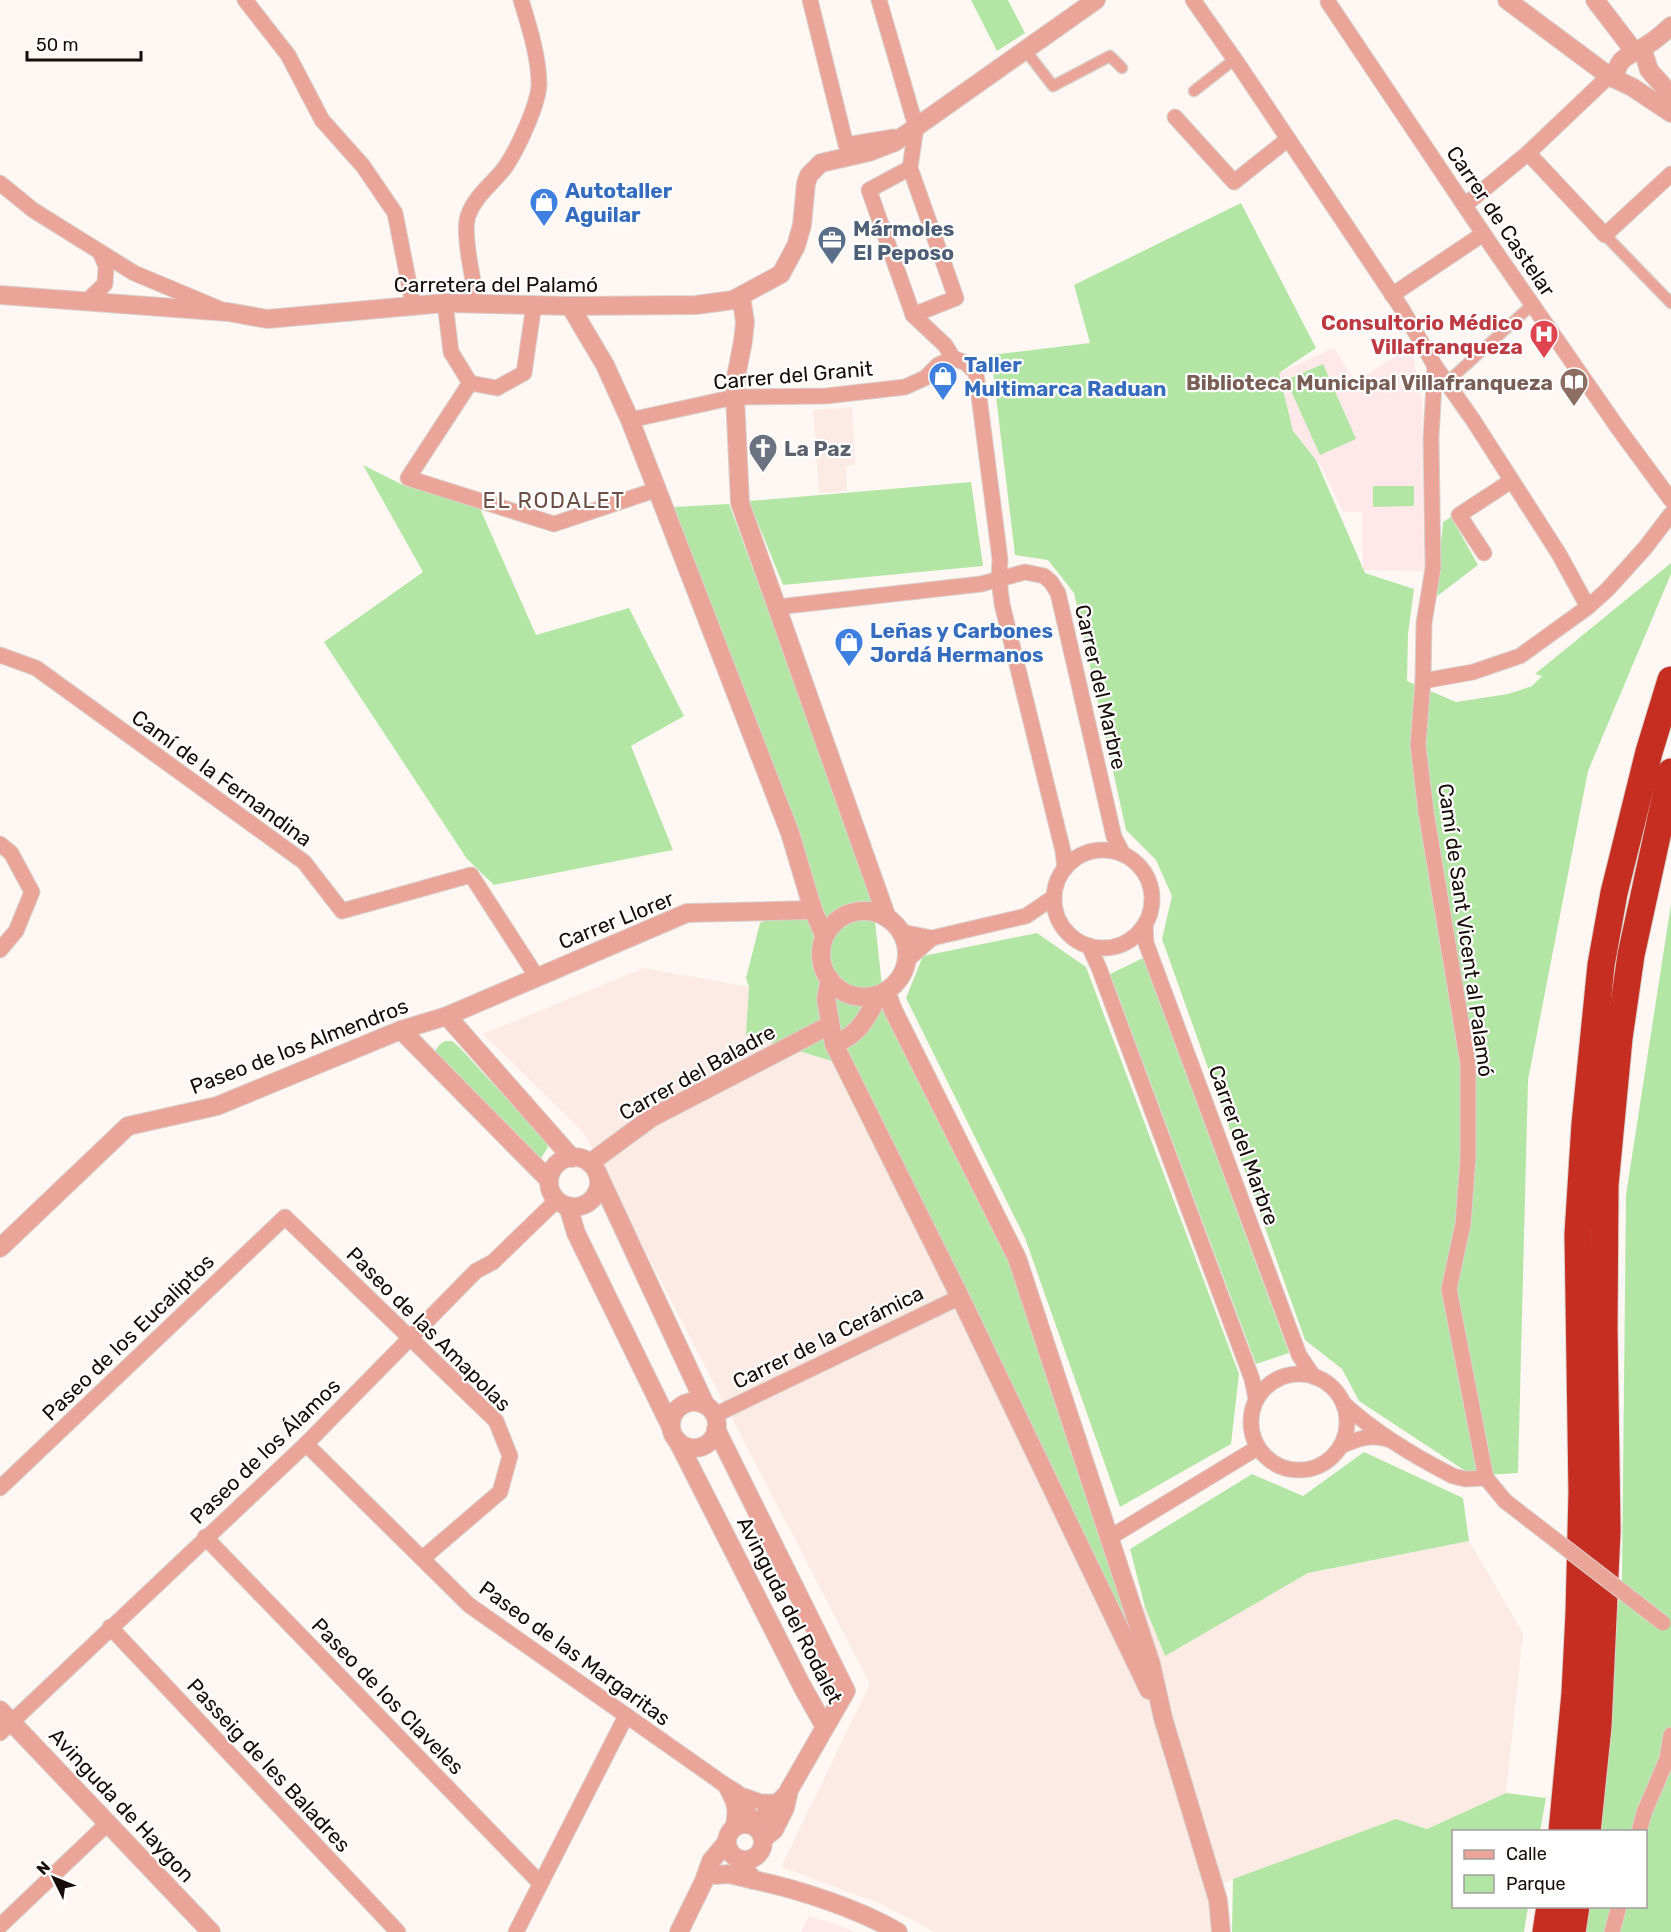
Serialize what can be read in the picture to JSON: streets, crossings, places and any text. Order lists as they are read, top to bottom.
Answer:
{
  "streets": {
    "street": [
      "Carrer de Castelar",
      "Carretera del Palamó",
      "Carrer del Granit",
      "Carrer del Marbre",
      "Camí de la Fernandina",
      "Carrer Llorer",
      "Camí de Sant Vicent al Palamó",
      "Paseo de los Almendros",
      "Carrer del Baladre",
      "Paseo de las Amapolas",
      "Paseo de los Eucaliptos",
      "Carrer de la Cerámica",
      "Paseo de los Álamos",
      "Avinguda del Rodalet",
      "Paseo de las Margaritas",
      "Paseo de los Claveles",
      "Passeig de les Baladres",
      "Avinguda de Haygon"
    ]
  },
  "crossings": [
    ["Camí de la Fernandina", "Carrer Llorer"],
    ["Carrer Llorer", "Paseo de los Almendros"],
    ["Carrer del Baladre", "Paseo de los Álamos"],
    ["Carrer del Baladre", "Avinguda del Rodalet"],
    ["Paseo de las Amapolas", "Paseo de los Eucaliptos"],
    ["Paseo de las Amapolas", "Paseo de los Álamos"],
    ["Paseo de las Amapolas", "Paseo de las Margaritas"],
    ["Carrer de la Cerámica", "Avinguda del Rodalet"],
    ["Paseo de los Álamos", "Avinguda del Rodalet"],
    ["Paseo de los Álamos", "Paseo de las Margaritas"],
    ["Paseo de los Álamos", "Paseo de los Claveles"],
    ["Paseo de los Álamos", "Passeig de les Baladres"],
    ["Paseo de los Álamos", "Avinguda de Haygon"]
  ],
  "districts": ["EL RODALET"],
  "places": {
    "shop": ["Autotaller Aguilar", "Taller Multimarca Raduan", "Leñas y Carbones Jordá Hermanos"],
    "office": ["Mármoles El Peposo"],
    "hospital": ["Consultorio Médico Villafranqueza"],
    "library": ["Biblioteca Municipal Villafranqueza"],
    "church": ["La Paz"]
  },
  "legend": ["Calle", "Parque"],
  "scale_bar": "50 m",
  "north": "top left"
}
